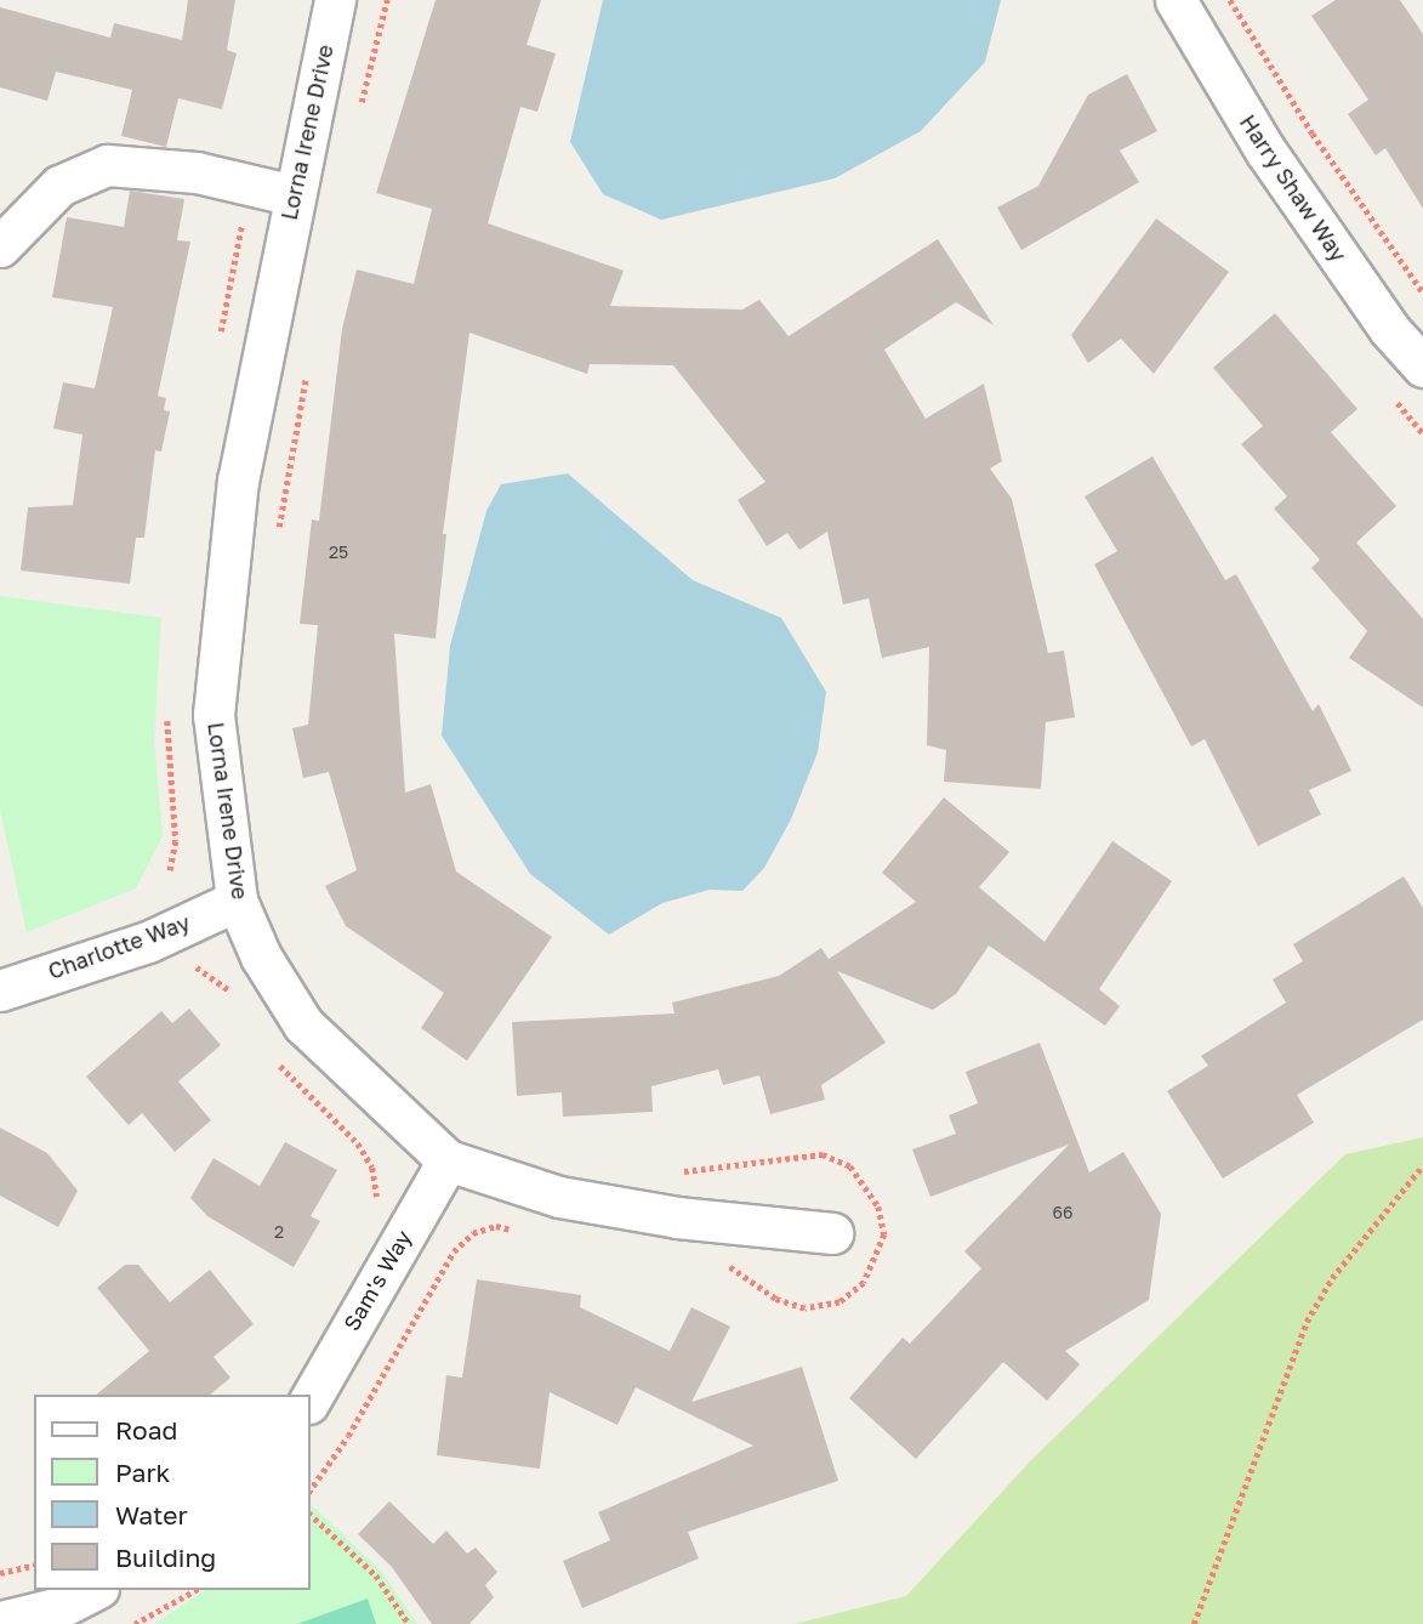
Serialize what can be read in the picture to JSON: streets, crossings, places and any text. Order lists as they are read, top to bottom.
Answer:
{
  "streets": {
    "street": [
      "Lorna Irene Drive",
      "Harry Shaw Way",
      "Charlotte Way",
      "Sam's Way"
    ]
  },
  "crossings": [
    ["Lorna Irene Drive", "Charlotte Way"],
    ["Lorna Irene Drive", "Sam's Way"]
  ],
  "house_numbers": ["25", "66", "2"],
  "legend": [
    "Road",
    "Park",
    "Water",
    "Building"
  ]
}
